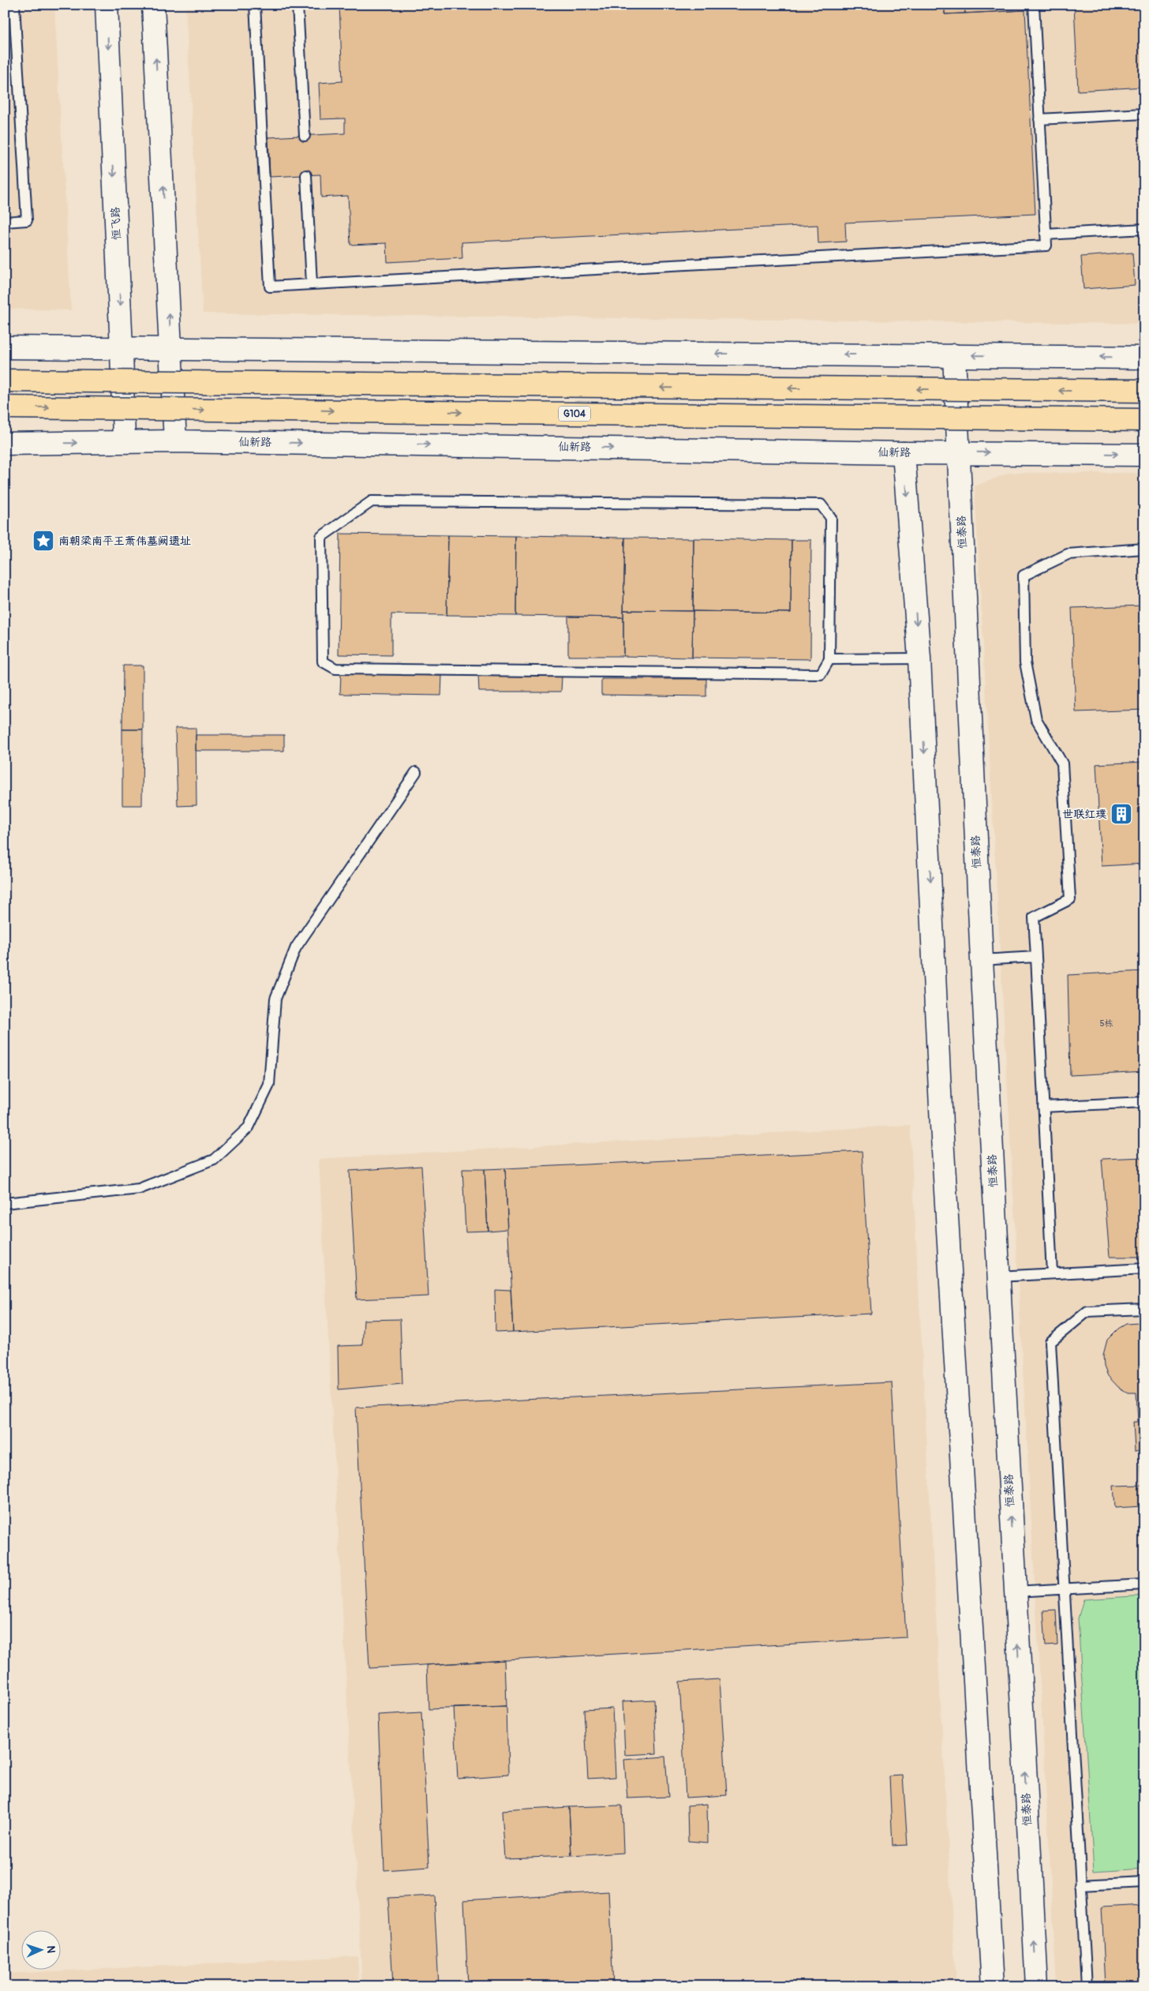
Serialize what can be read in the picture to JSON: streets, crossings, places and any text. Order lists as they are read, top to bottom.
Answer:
{
  "streets": {
    "main road": ["G104"],
    "street": ["恒飞路", "仙新路", "恒泰路"]
  },
  "crossings": [
    ["恒飞路", "仙新路"],
    ["仙新路", "恒泰路"]
  ],
  "places": {
    "place": ["南朝梁南平王萧伟墓阙遗址"],
    "building": ["世联红璞"]
  },
  "house_numbers": ["5栋"],
  "north": "right"
}
